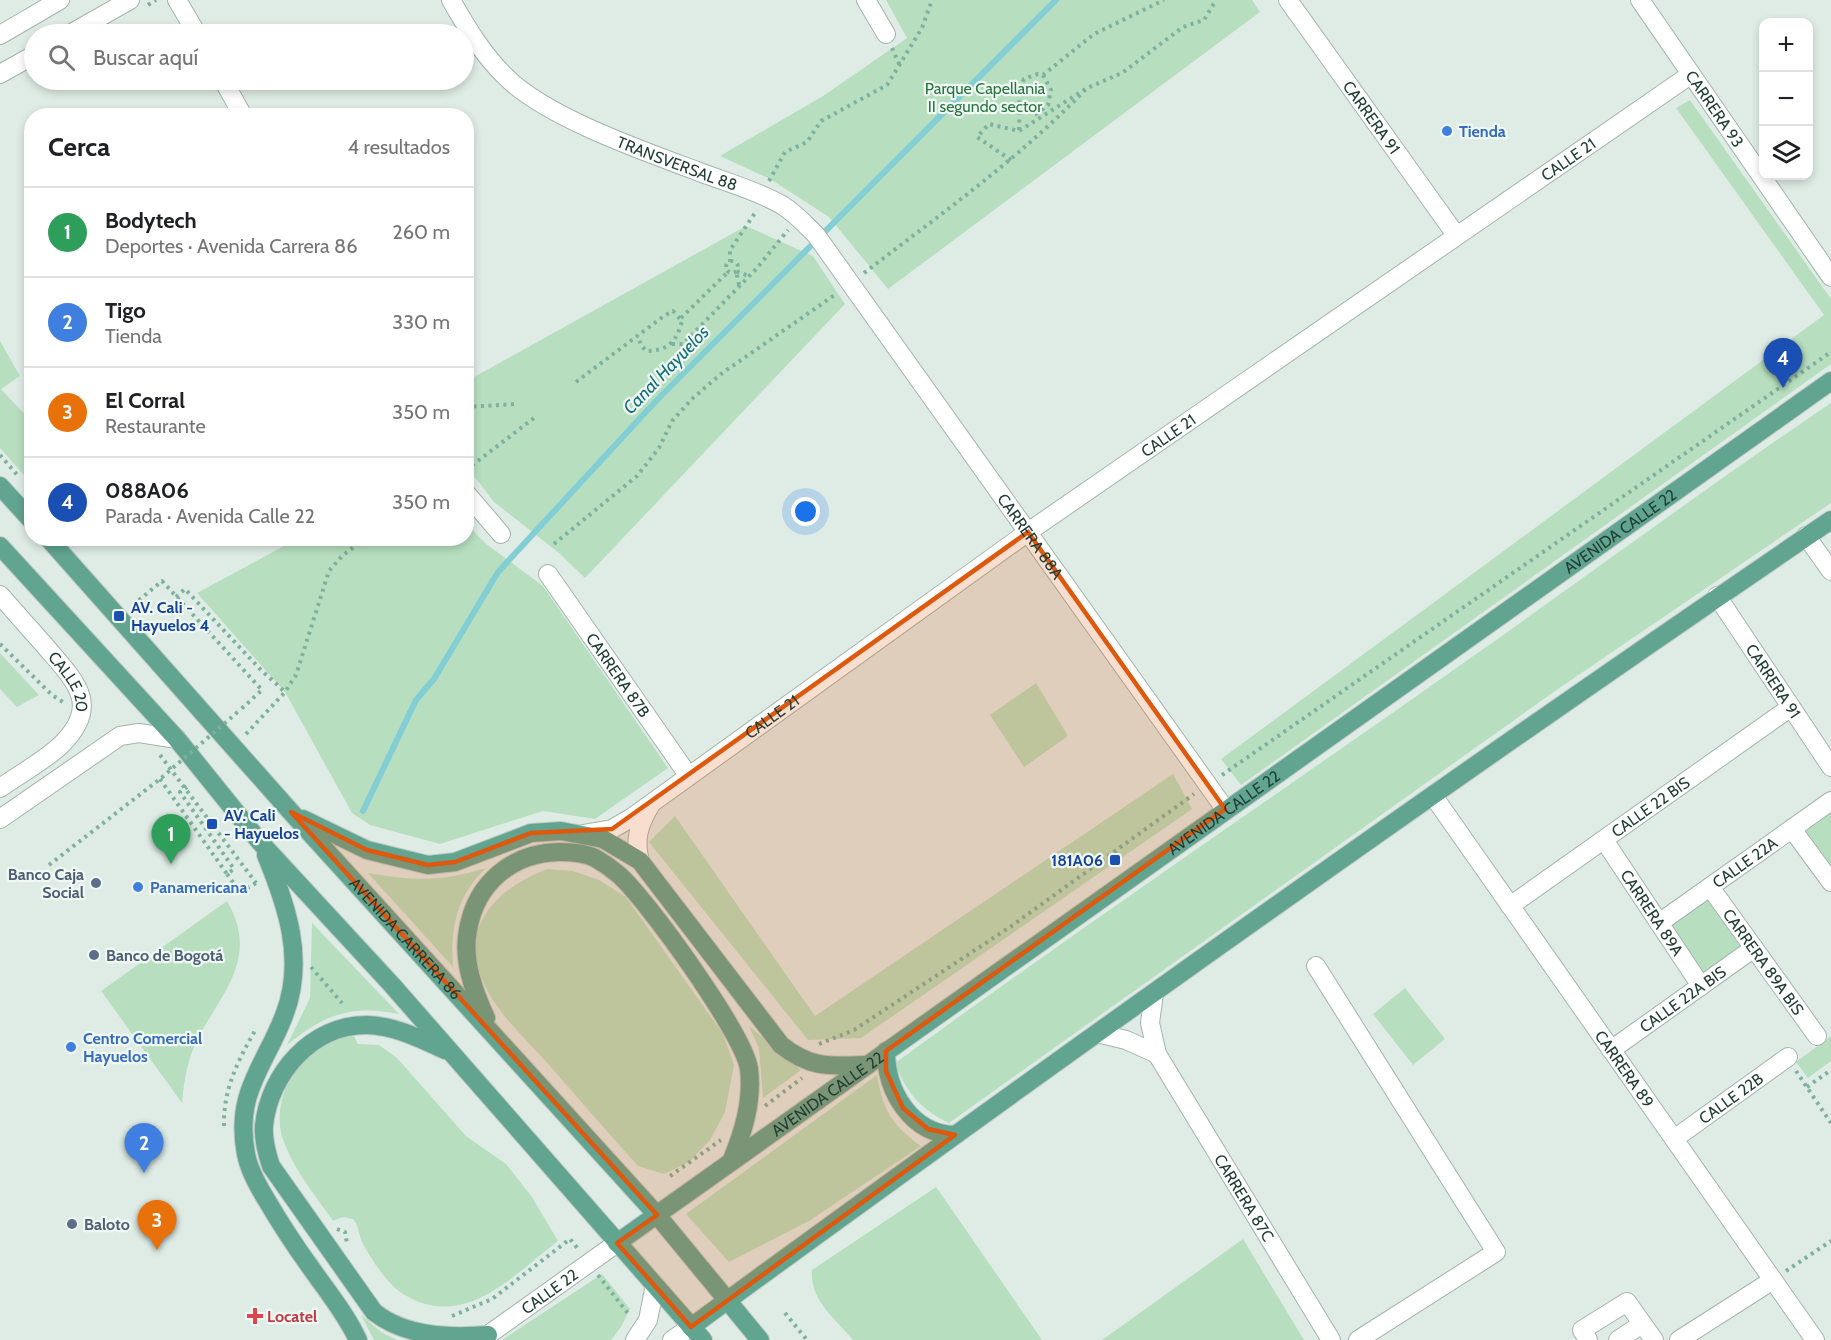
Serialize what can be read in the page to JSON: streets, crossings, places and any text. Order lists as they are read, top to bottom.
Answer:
{
  "streets": {
    "main road": ["AVENIDA CALLE 22", "AVENIDA CARRERA 86"],
    "street": [
      "CARRERA 93",
      "CARRERA 91",
      "CALLE 21",
      "TRANSVERSAL 88",
      "CARRERA 88A",
      "CARRERA 87B",
      "CALLE 20",
      "CALLE 22 BIS",
      "CALLE 22A",
      "CARRERA 89A",
      "CARRERA 89A BIS",
      "CALLE 22A BIS",
      "CARRERA 89",
      "CALLE 22B",
      "CARRERA 87C",
      "CALLE 22"
    ]
  },
  "crossings": [
    ["CARRERA 93", "CALLE 21"],
    ["CARRERA 91", "CALLE 21"],
    ["CARRERA 91", "CALLE 22 BIS"],
    ["CALLE 21", "CARRERA 88A"],
    ["CALLE 21", "CARRERA 87B"],
    ["TRANSVERSAL 88", "CARRERA 88A"],
    ["AVENIDA CALLE 22", "CARRERA 88A"],
    ["AVENIDA CALLE 22", "AVENIDA CARRERA 86"],
    ["AVENIDA CALLE 22", "CALLE 22"],
    ["CALLE 22 BIS", "CARRERA 89A"],
    ["CALLE 22 BIS", "CARRERA 89"],
    ["CALLE 22A", "CARRERA 89A"],
    ["CALLE 22A", "CARRERA 89A BIS"],
    ["CARRERA 89A", "CALLE 22A BIS"],
    ["CARRERA 89A BIS", "CALLE 22A BIS"],
    ["CALLE 22A BIS", "CARRERA 89"],
    ["CARRERA 89", "CALLE 22B"]
  ],
  "water": ["Canal Hayuelos"],
  "parks": ["Parque Capellania II segundo sector"],
  "places": {
    "other": [
      "Tienda",
      "Banco Caja Social",
      "Panamericana",
      "Banco de Bogotá",
      "Centro Comercial Hayuelos",
      "Baloto"
    ],
    "transit": ["AV. Cali - Hayuelos 4", "AV. Cali - Hayuelos", "181A06"],
    "health": ["Locatel"]
  },
  "page": {
    "map_buttons": ["+", "−"],
    "search": "Buscar aquí",
    "heading": ["Cerca", "4 resultados"],
    "list": [
      {
        "mark": "1",
        "name": "Bodytech",
        "note": "Deportes · Avenida Carrera 86",
        "value": "260 m"
      },
      {
        "mark": "2",
        "name": "Tigo",
        "note": "Tienda",
        "value": "330 m"
      },
      {
        "mark": "3",
        "name": "El Corral",
        "note": "Restaurante",
        "value": "350 m"
      },
      {
        "mark": "4",
        "name": "088A06",
        "note": "Parada · Avenida Calle 22",
        "value": "350 m"
      }
    ],
    "pins": [
      "4",
      "1",
      "2",
      "3"
    ]
  }
}
